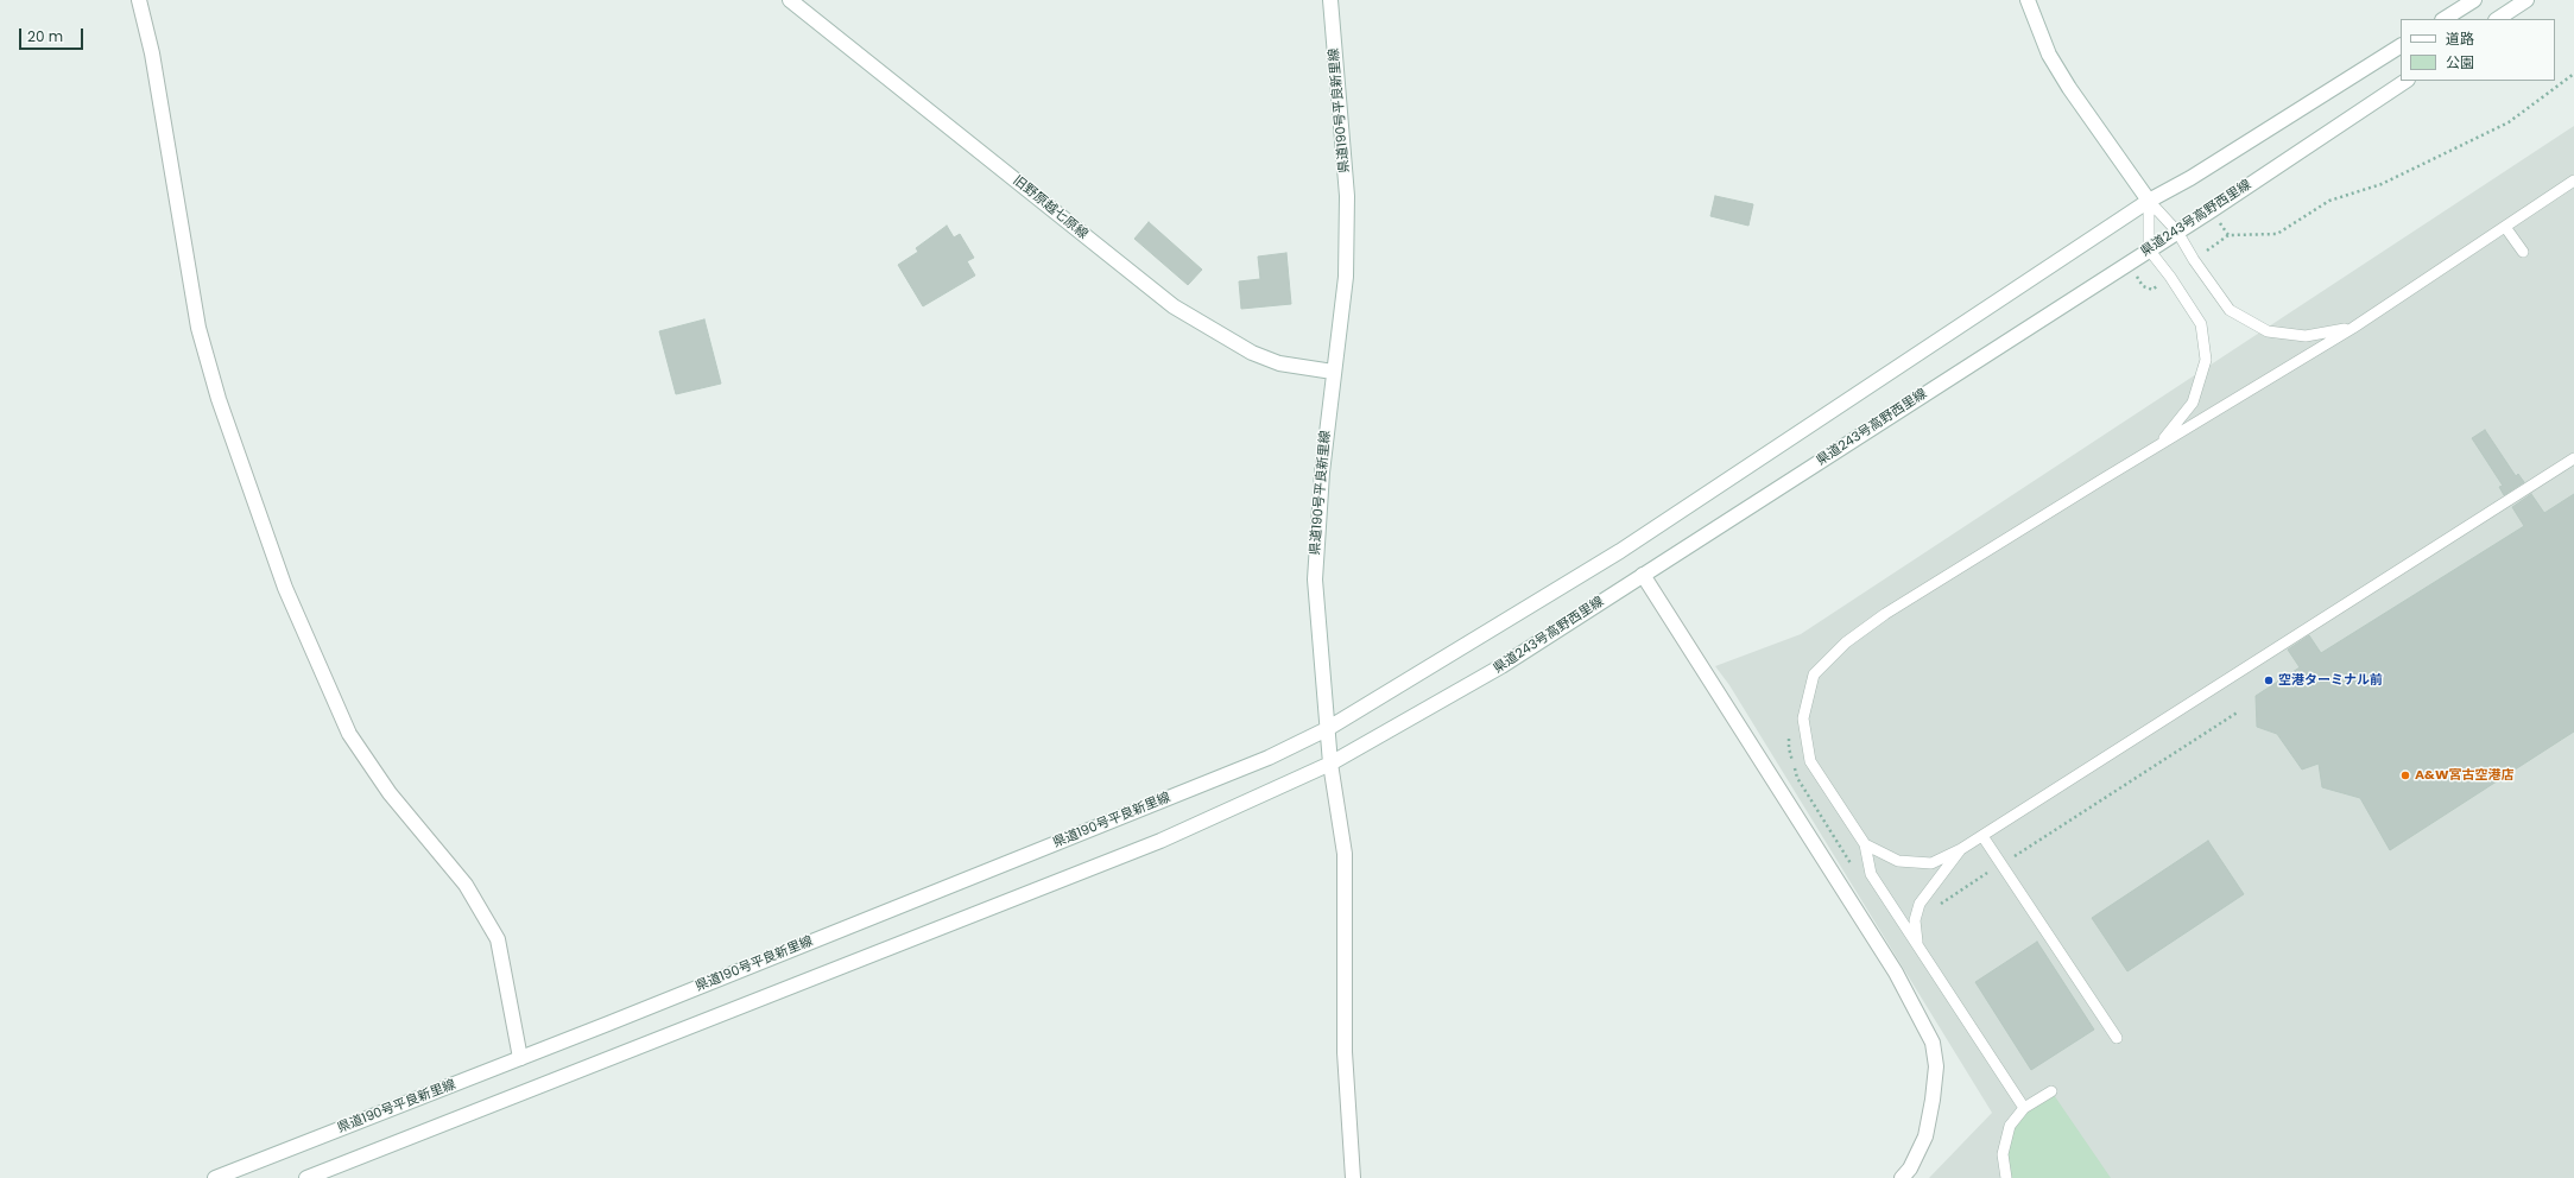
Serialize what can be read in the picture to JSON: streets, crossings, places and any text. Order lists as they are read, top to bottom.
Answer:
{
  "streets": {
    "main road": ["県道190号平良新里線", "旧野原越七原線", "県道243号高野西里線"]
  },
  "crossings": [
    ["県道190号平良新里線", "旧野原越七原線"]
  ],
  "places": ["空港ターミナル前", "A&W宮古空港店"],
  "legend": ["道路", "公園"],
  "scale_bar": "20 m"
}
